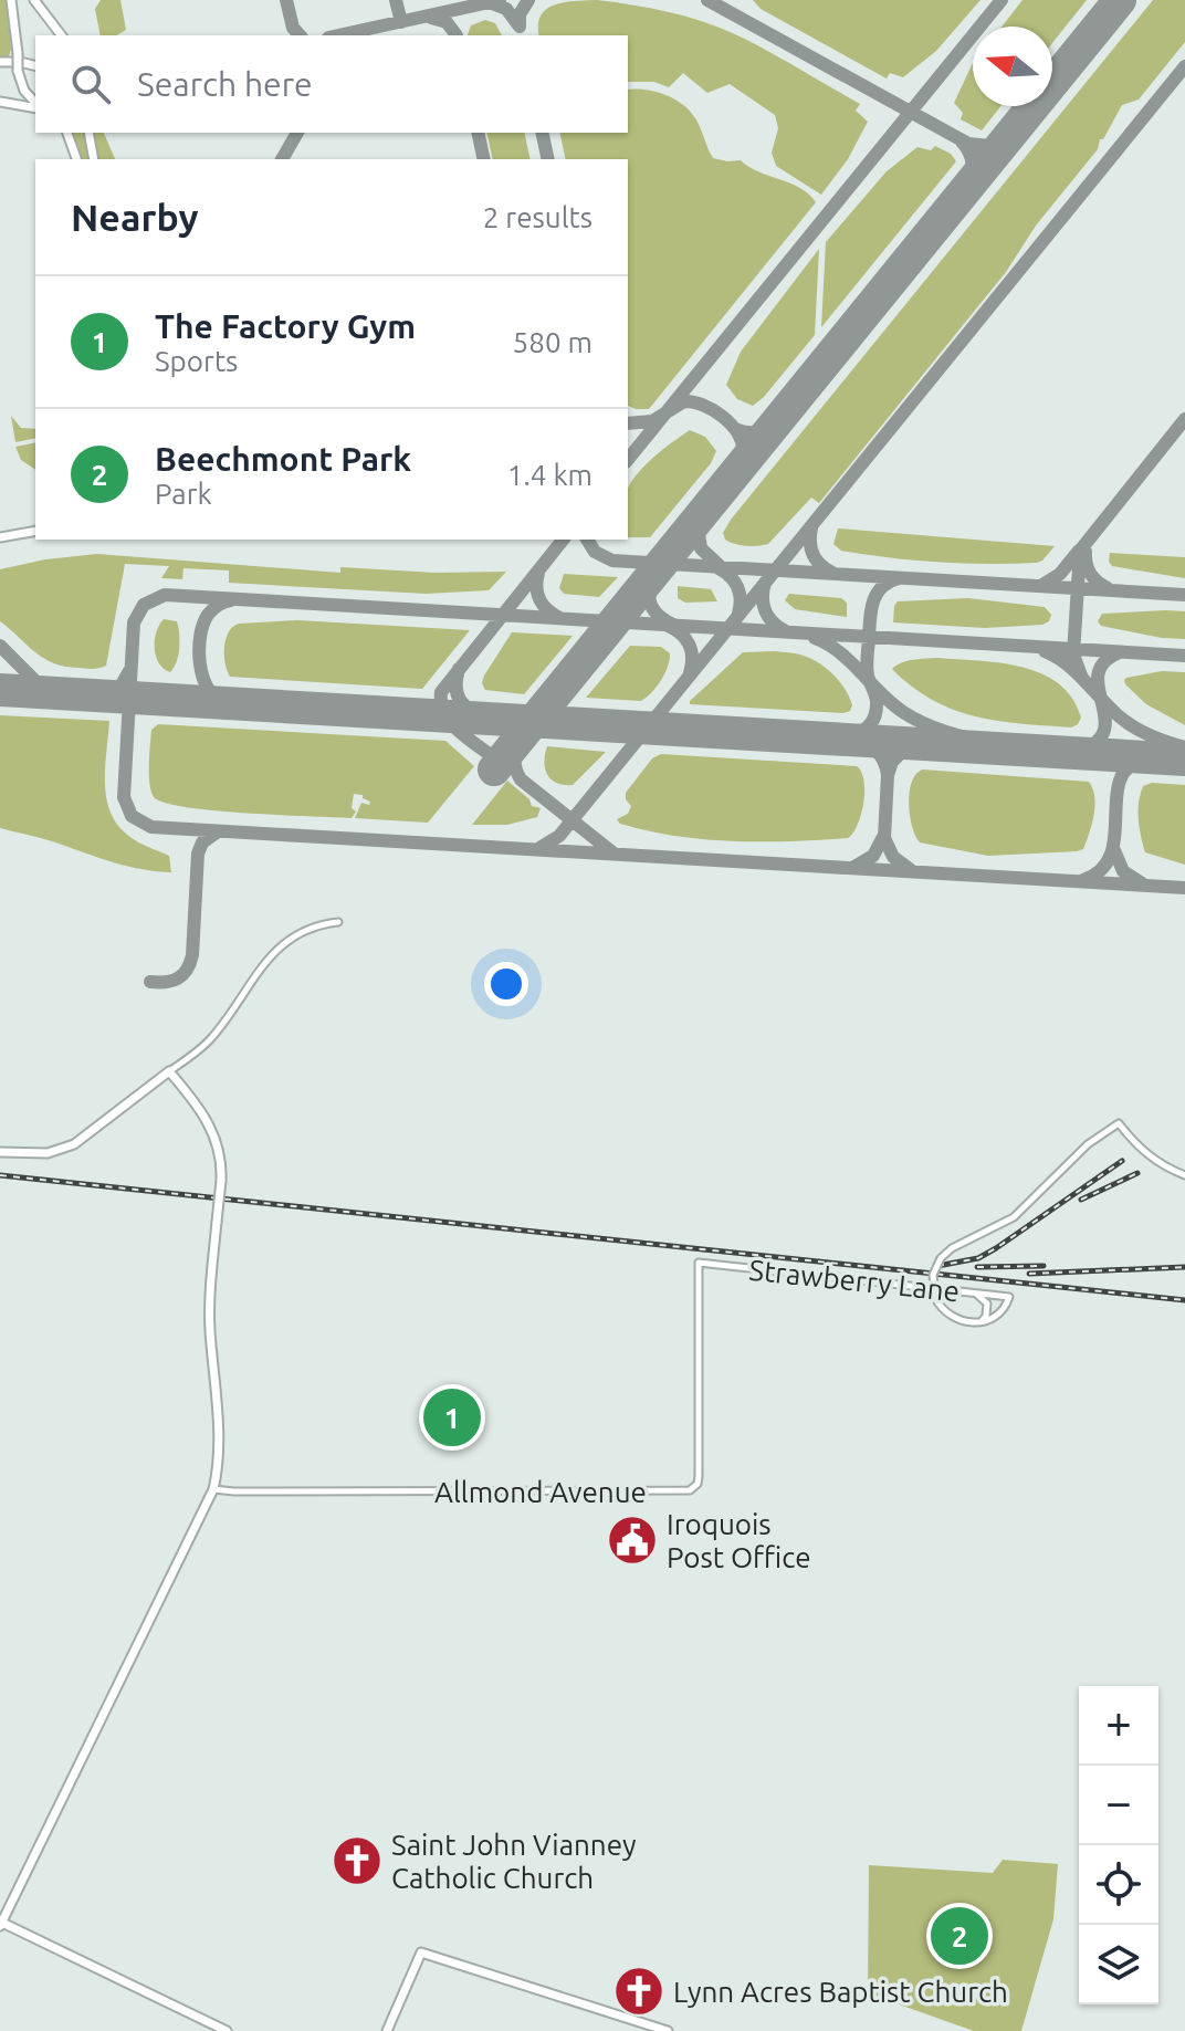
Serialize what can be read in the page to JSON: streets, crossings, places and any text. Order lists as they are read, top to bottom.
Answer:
{
  "streets": {
    "street": ["Strawberry Lane", "Allmond Avenue"]
  },
  "crossings": [
    ["Strawberry Lane", "Allmond Avenue"]
  ],
  "places": {
    "public building": ["Iroquois Post Office"],
    "church": ["Saint John Vianney Catholic Church", "Lynn Acres Baptist Church"]
  },
  "north": "left",
  "page": {
    "search": "Search here",
    "heading": ["Nearby", "2 results"],
    "list": [
      {
        "mark": "1",
        "name": "The Factory Gym",
        "note": "Sports",
        "value": "580 m"
      },
      {
        "mark": "2",
        "name": "Beechmont Park",
        "note": "Park",
        "value": "1.4 km"
      }
    ],
    "pins": ["1", "2"],
    "map_buttons": ["+", "−"]
  }
}
